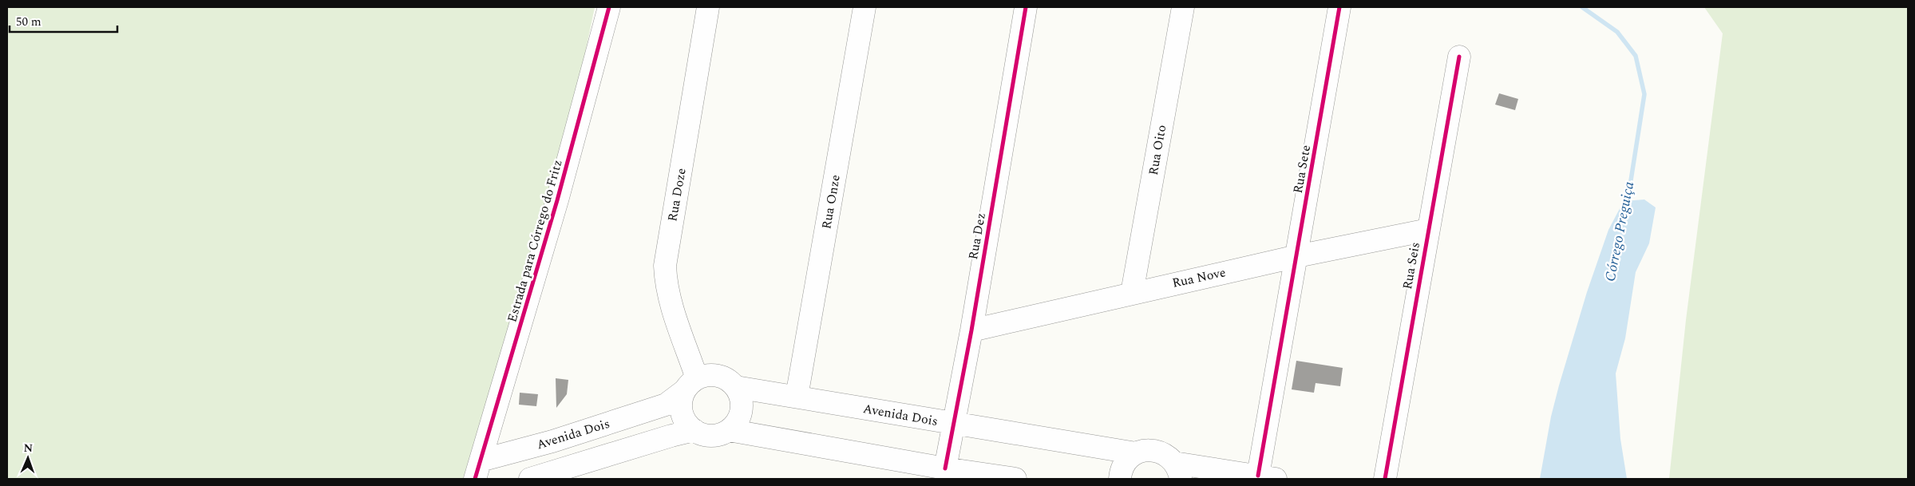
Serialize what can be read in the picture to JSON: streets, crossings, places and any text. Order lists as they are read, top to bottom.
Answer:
{
  "streets": {
    "street": [
      "Rua Oito",
      "Rua Sete",
      "Rua Doze",
      "Rua Onze",
      "Rua Dez",
      "Estrada para Córrego do Fritz",
      "Rua Seis",
      "Rua Nove",
      "Avenida Dois"
    ]
  },
  "crossings": [
    ["Rua Oito", "Rua Nove"],
    ["Rua Sete", "Rua Nove"],
    ["Rua Sete", "Avenida Dois"],
    ["Rua Doze", "Avenida Dois"],
    ["Rua Onze", "Avenida Dois"],
    ["Rua Dez", "Rua Nove"],
    ["Rua Dez", "Avenida Dois"],
    ["Estrada para Córrego do Fritz", "Avenida Dois"],
    ["Rua Seis", "Rua Nove"]
  ],
  "water": ["Córrego Preguiça"],
  "scale_bar": "50 m",
  "north": "top"
}
